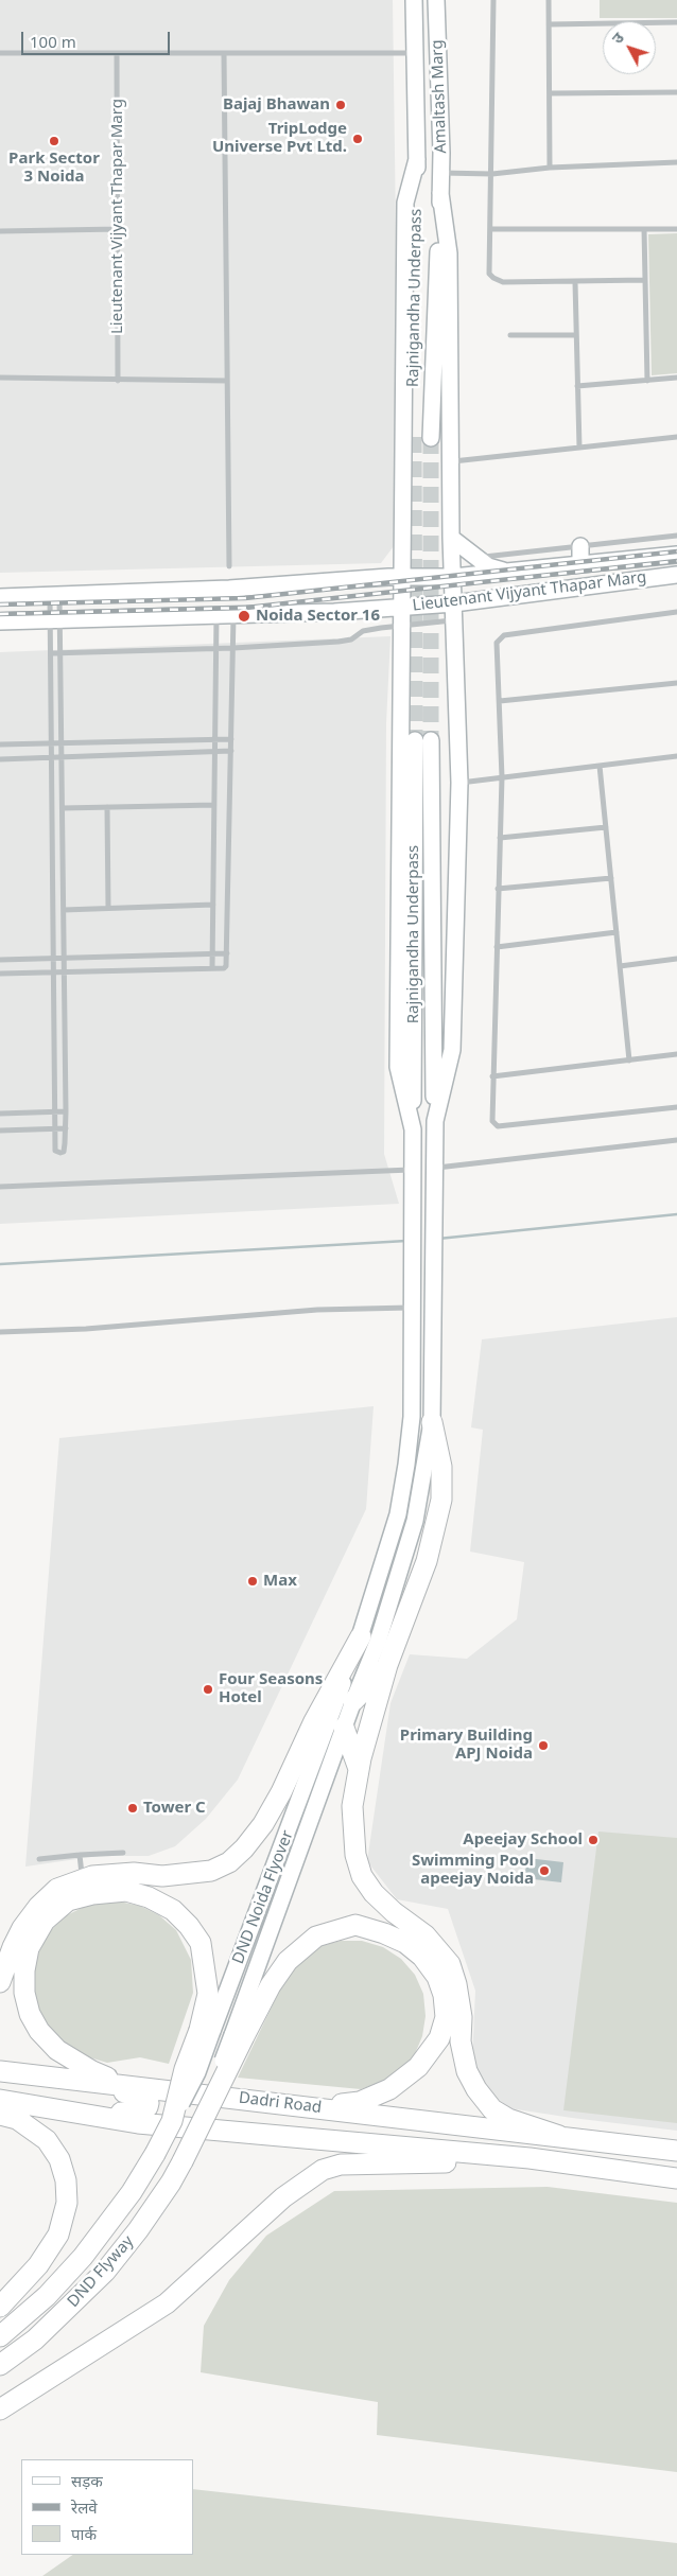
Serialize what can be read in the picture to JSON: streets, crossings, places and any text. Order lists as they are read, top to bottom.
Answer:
{
  "streets": {
    "highway": ["Dadri Road", "DND Flyway"],
    "main road": [
      "Amaltash Marg",
      "Lieutenant Vijyant Thapar Marg",
      "Rajnigandha Underpass",
      "DND Noida Flyover"
    ]
  },
  "crossings": [
    ["Amaltash Marg", "Rajnigandha Underpass"],
    ["Rajnigandha Underpass", "DND Noida Flyover"],
    ["DND Noida Flyover", "DND Flyway"]
  ],
  "places": [
    "Bajaj Bhawan",
    "TripLodge Universe Pvt Ltd.",
    "Park Sector 3 Noida",
    "Noida Sector 16",
    "Max",
    "Four Seasons Hotel",
    "Primary Building APJ Noida",
    "Tower C",
    "Apeejay School",
    "Swimming Pool apeejay Noida"
  ],
  "legend": ["सड़क", "रेलवे", "पार्क"],
  "scale_bar": "100 m",
  "north": "top left"
}
